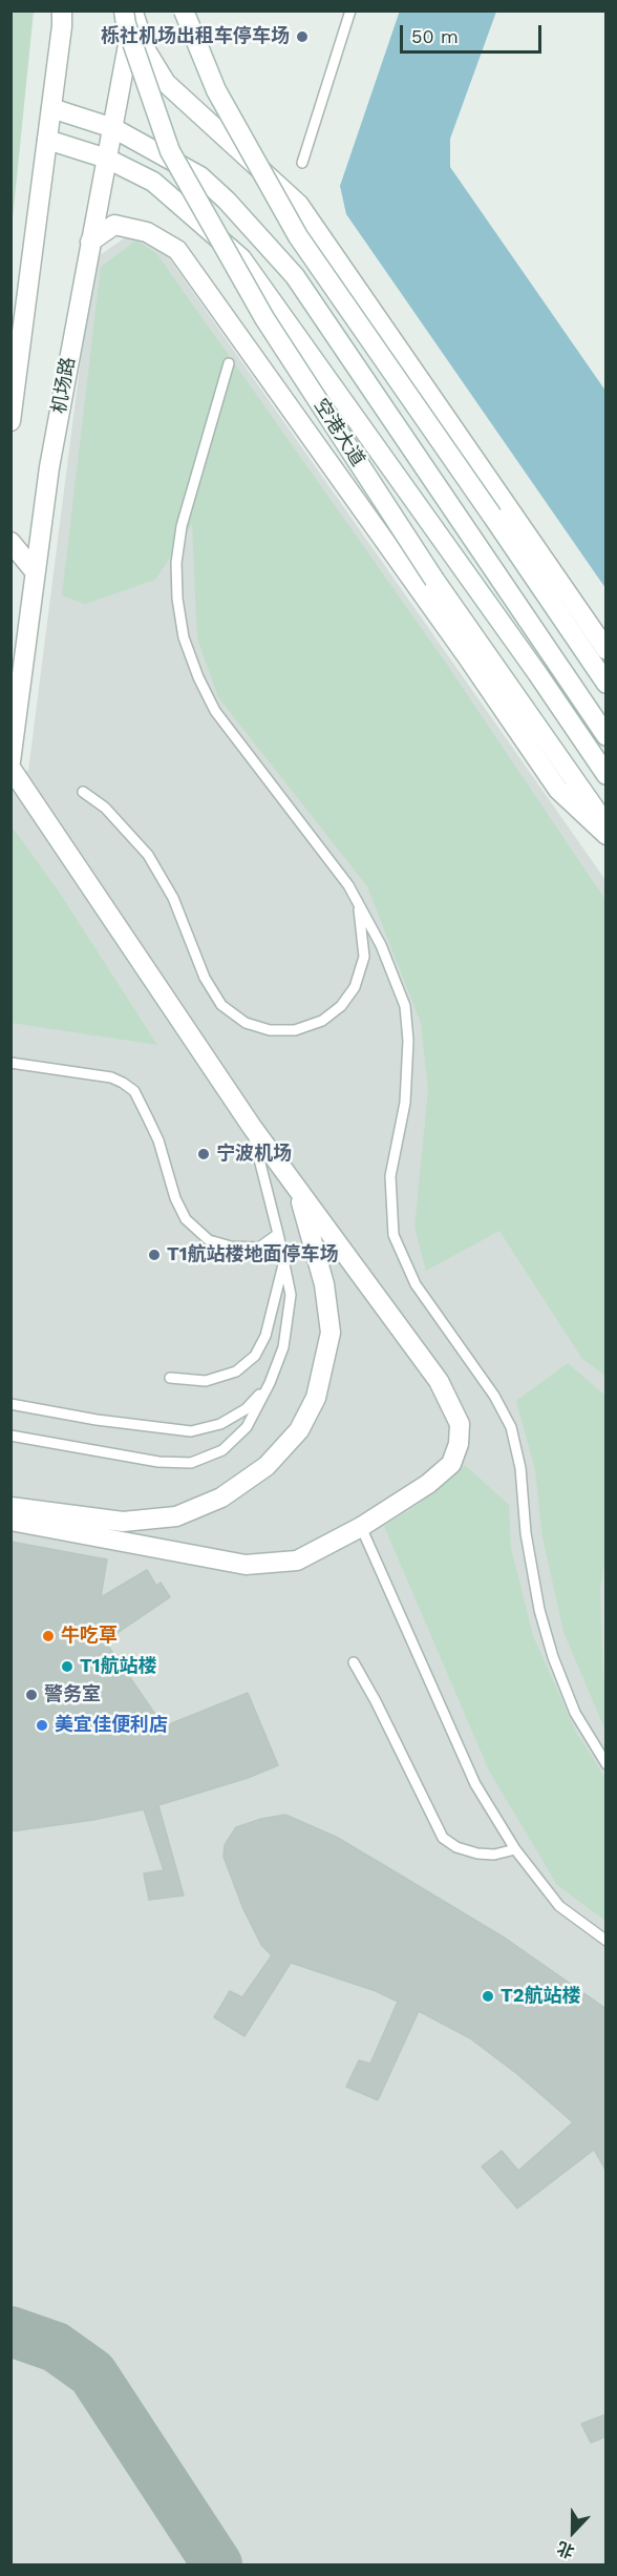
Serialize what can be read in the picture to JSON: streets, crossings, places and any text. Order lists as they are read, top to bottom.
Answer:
{
  "streets": {
    "street": ["机场路", "空港大道"]
  },
  "crossings": [
    ["机场路", "空港大道"]
  ],
  "places": [
    "栎社机场出租车停车场",
    "宁波机场",
    "T1航站楼地面停车场",
    "牛吃草",
    "T1航站楼",
    "警务室",
    "美宜佳便利店",
    "T2航站楼"
  ],
  "scale_bar": "50 m",
  "north": "bottom"
}
